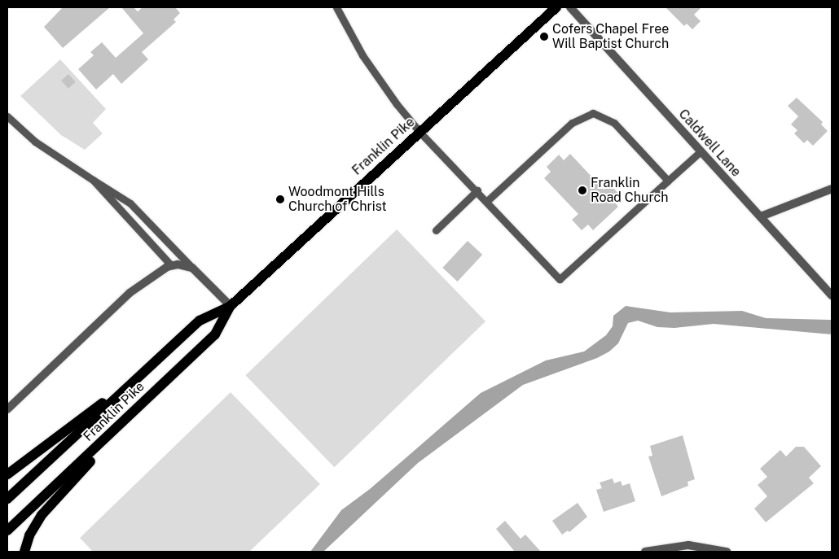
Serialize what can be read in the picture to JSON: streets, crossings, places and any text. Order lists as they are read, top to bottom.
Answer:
{
  "streets": {
    "main road": ["Franklin Pike"],
    "street": ["Caldwell Lane"]
  },
  "places": ["Cofers Chapel Free Will Baptist Church", "Franklin Road Church", "Woodmont Hills Church of Christ"]
}
